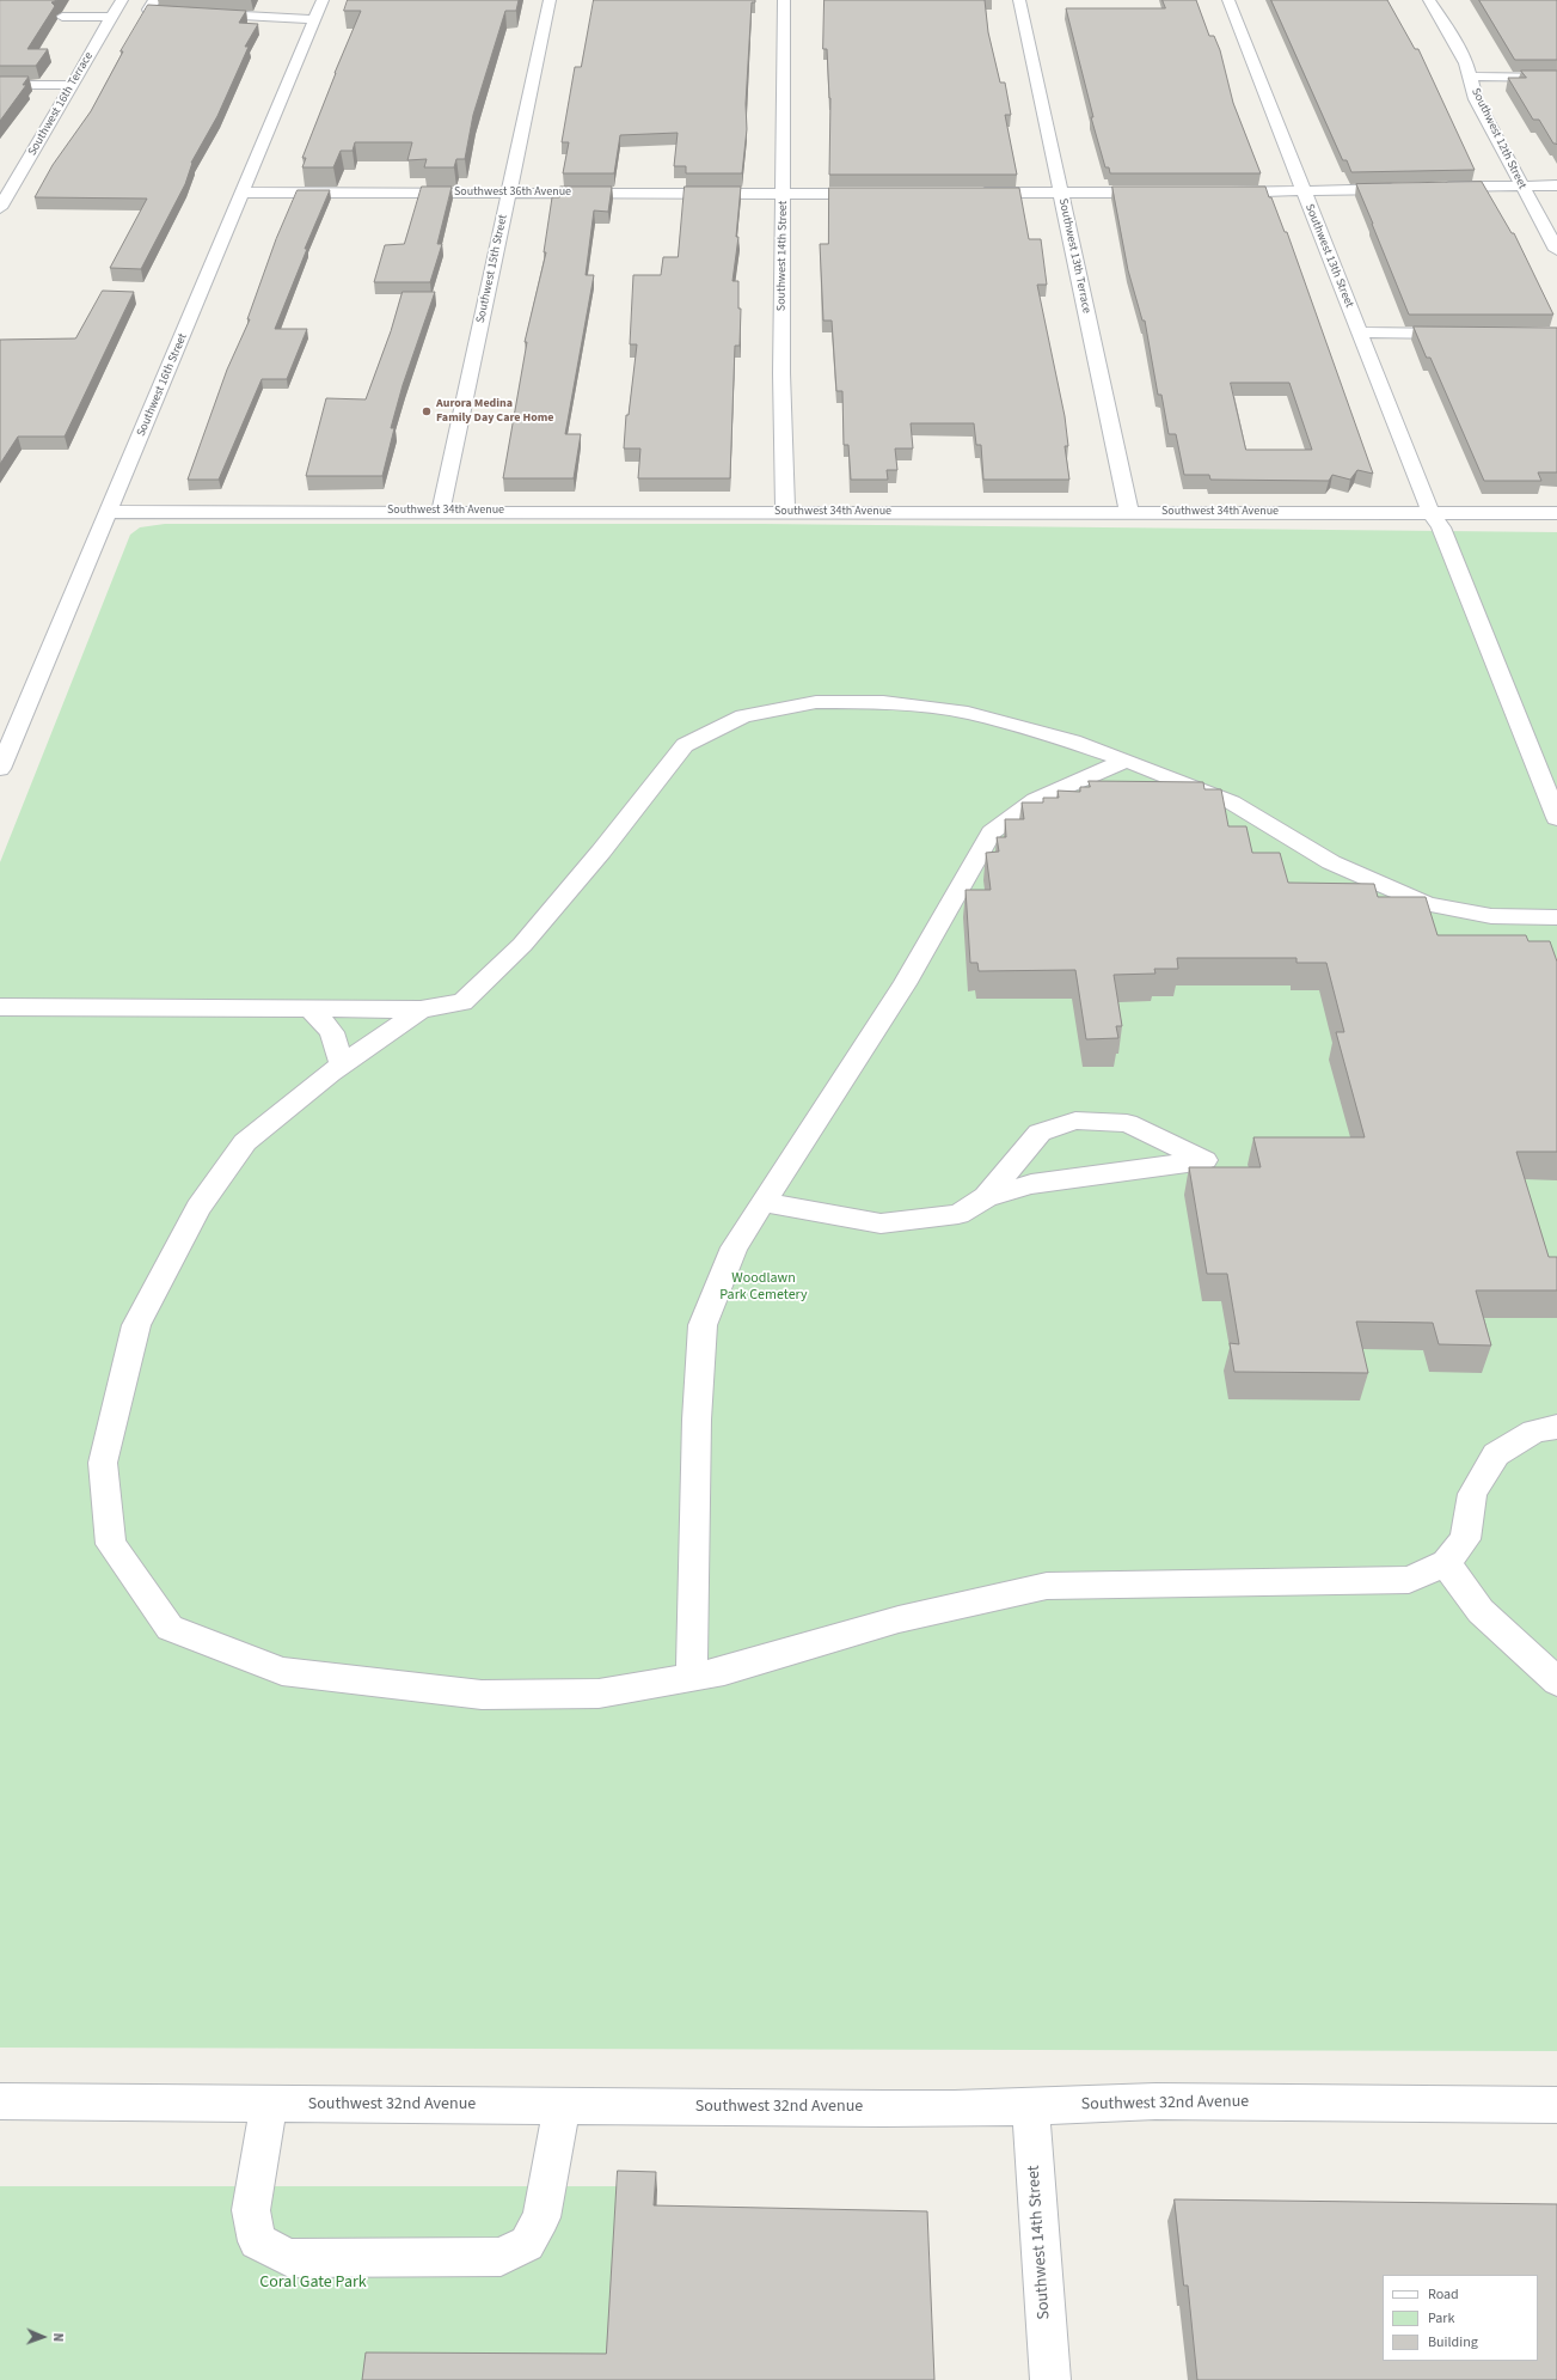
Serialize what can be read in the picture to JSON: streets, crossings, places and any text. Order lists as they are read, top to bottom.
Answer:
{
  "streets": {
    "street": [
      "Southwest 16th Terrace",
      "Southwest 12th Street",
      "Southwest 36th Avenue",
      "Southwest 14th Street",
      "Southwest 13th Terrace",
      "Southwest 13th Street",
      "Southwest 15th Street",
      "Southwest 16th Street",
      "Southwest 34th Avenue",
      "Southwest 32nd Avenue"
    ]
  },
  "crossings": [
    ["Southwest 36th Avenue", "Southwest 14th Street"],
    ["Southwest 36th Avenue", "Southwest 15th Street"],
    ["Southwest 36th Avenue", "Southwest 16th Street"],
    ["Southwest 14th Street", "Southwest 34th Avenue"],
    ["Southwest 14th Street", "Southwest 32nd Avenue"],
    ["Southwest 13th Terrace", "Southwest 34th Avenue"],
    ["Southwest 13th Street", "Southwest 34th Avenue"],
    ["Southwest 15th Street", "Southwest 34th Avenue"],
    ["Southwest 16th Street", "Southwest 34th Avenue"]
  ],
  "parks": ["Woodlawn Park Cemetery", "Coral Gate Park"],
  "places": ["Aurora Medina Family Day Care Home"],
  "legend": ["Road", "Park", "Building"],
  "north": "right"
}
